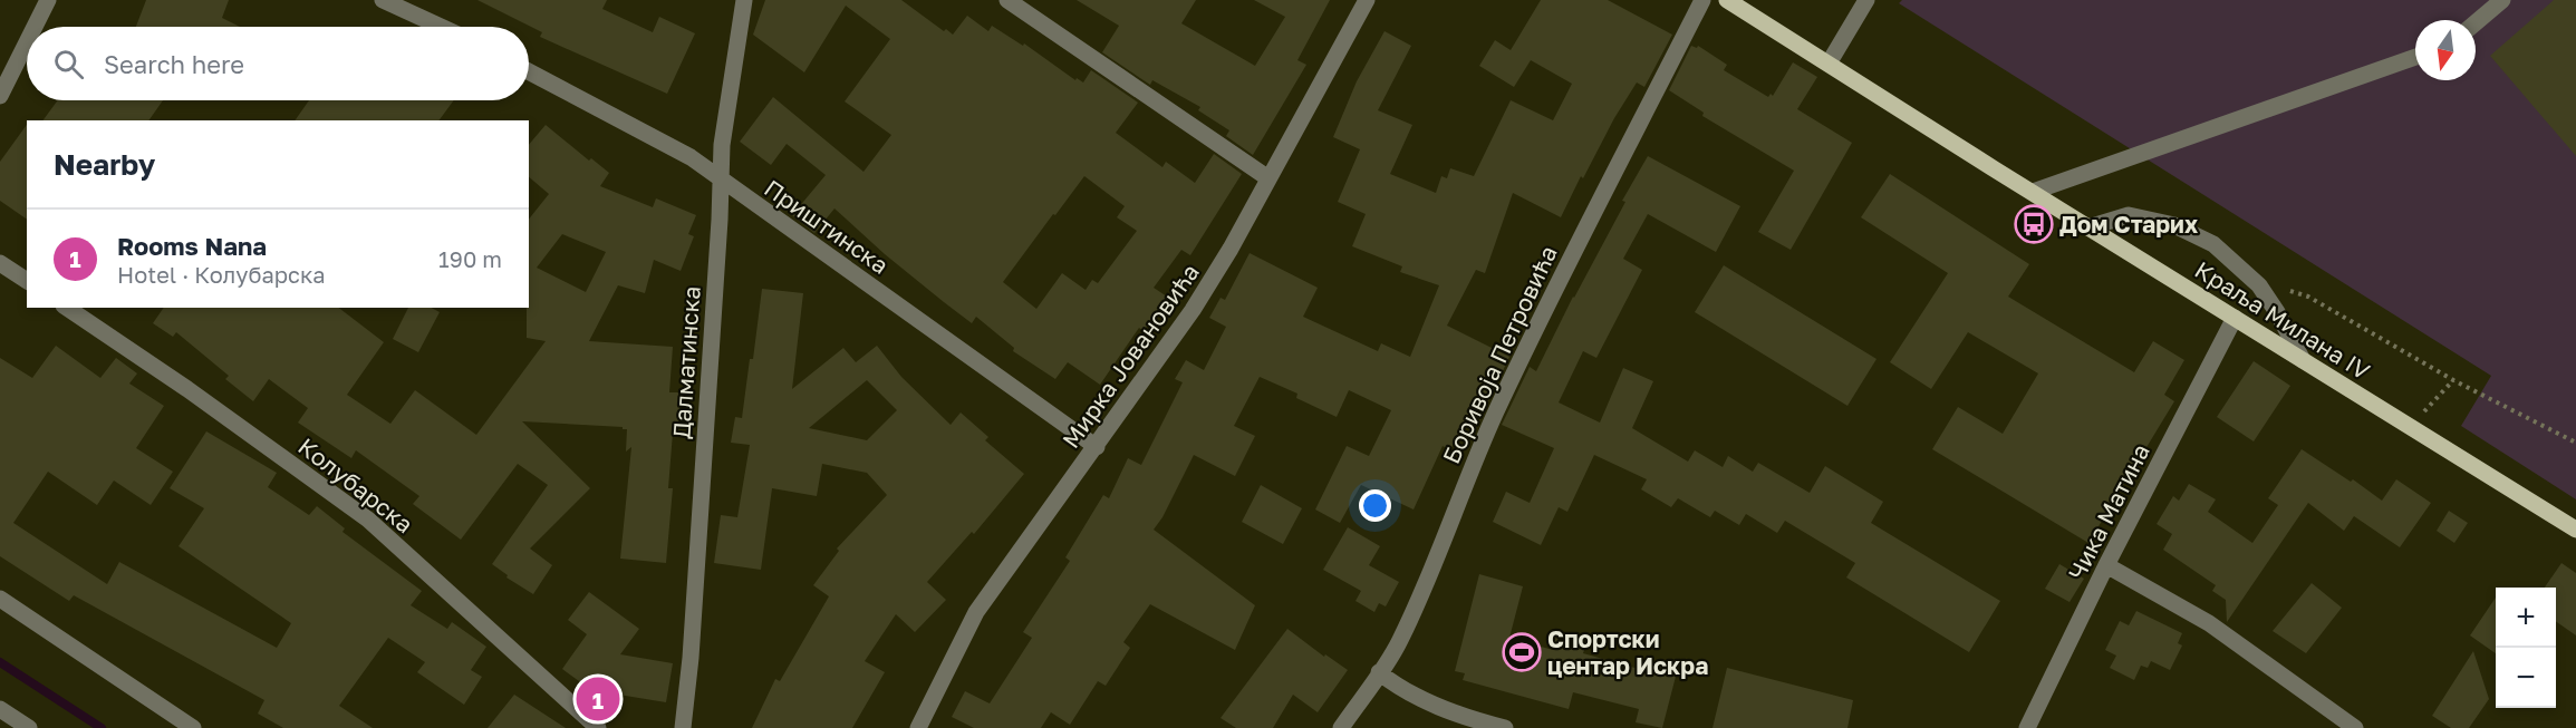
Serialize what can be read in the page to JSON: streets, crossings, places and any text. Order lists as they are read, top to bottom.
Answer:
{
  "streets": {
    "main road": ["Краља Милана IV"],
    "street": [
      "Приштинска",
      "Боривоја Петровића",
      "Мирка Јовановића",
      "Далматинска",
      "Колубарска",
      "Чика Матина"
    ]
  },
  "crossings": [
    ["Приштинска", "Мирка Јовановића"],
    ["Приштинска", "Далматинска"],
    ["Краља Милана IV", "Чика Матина"]
  ],
  "places": {
    "bus stop": ["Дом Старих"],
    "sports": ["Спортски центар Искра"]
  },
  "north": "bottom",
  "page": {
    "search": "Search here",
    "heading": "Nearby",
    "list": [
      {
        "mark": "1",
        "name": "Rooms Nana",
        "note": "Hotel · Колубарска",
        "value": "190 m"
      }
    ],
    "map_buttons": ["+", "−"],
    "pins": "1"
  }
}
